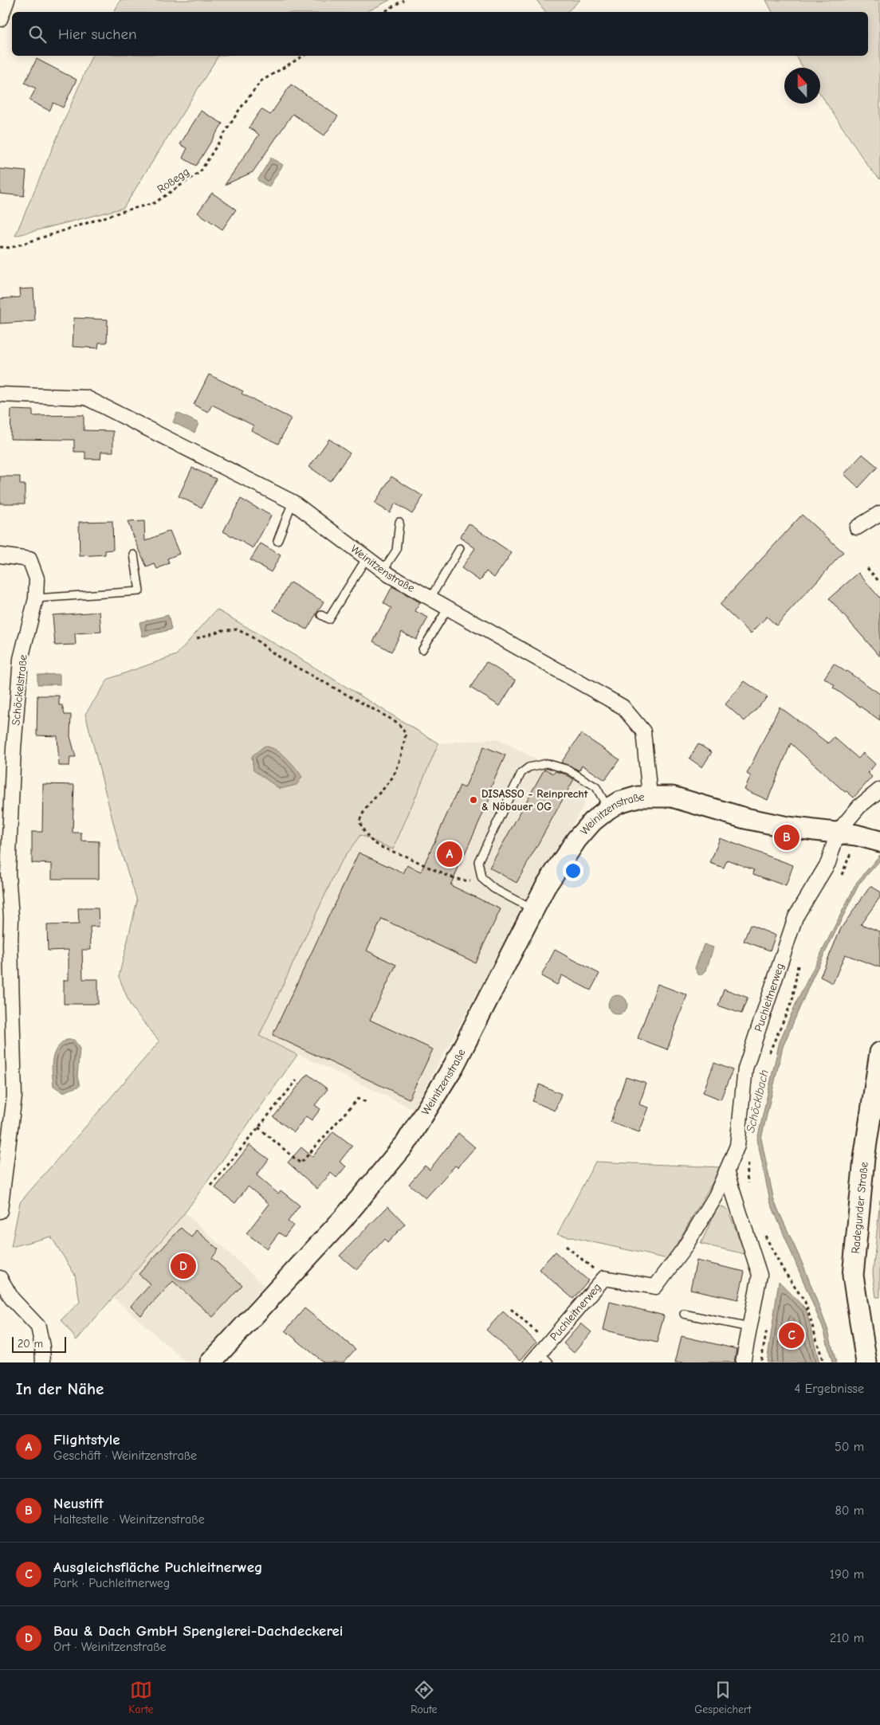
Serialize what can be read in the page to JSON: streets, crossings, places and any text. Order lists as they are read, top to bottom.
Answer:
{
  "streets": {
    "main road": ["Weinitzenstraße", "Radegunder Straße"],
    "street": ["Schöckelstraße", "Puchleitnerweg"],
    "path": ["Roßegg"]
  },
  "crossings": [
    ["Weinitzenstraße", "Puchleitnerweg"]
  ],
  "water": ["Schöcklbach"],
  "places": ["DISASSO - Reinprecht & Nöbauer OG"],
  "scale_bar": "20 m",
  "north": "top",
  "page": {
    "search": "Hier suchen",
    "pins": [
      "B",
      "A",
      "D",
      "C"
    ],
    "scale": "20 m",
    "heading": ["In der Nähe", "4 Ergebnisse"],
    "list": [
      {
        "mark": "A",
        "name": "Flightstyle",
        "note": "Geschäft · Weinitzenstraße",
        "value": "50 m"
      },
      {
        "mark": "B",
        "name": "Neustift",
        "note": "Haltestelle · Weinitzenstraße",
        "value": "80 m"
      },
      {
        "mark": "C",
        "name": "Ausgleichsfläche Puchleitnerweg",
        "note": "Park · Puchleitnerweg",
        "value": "190 m"
      },
      {
        "mark": "D",
        "name": "Bau & Dach GmbH Spenglerei-Dachdeckerei",
        "note": "Ort · Weinitzenstraße",
        "value": "210 m"
      }
    ],
    "nav": ["Karte", "Route", "Gespeichert"]
  }
}
